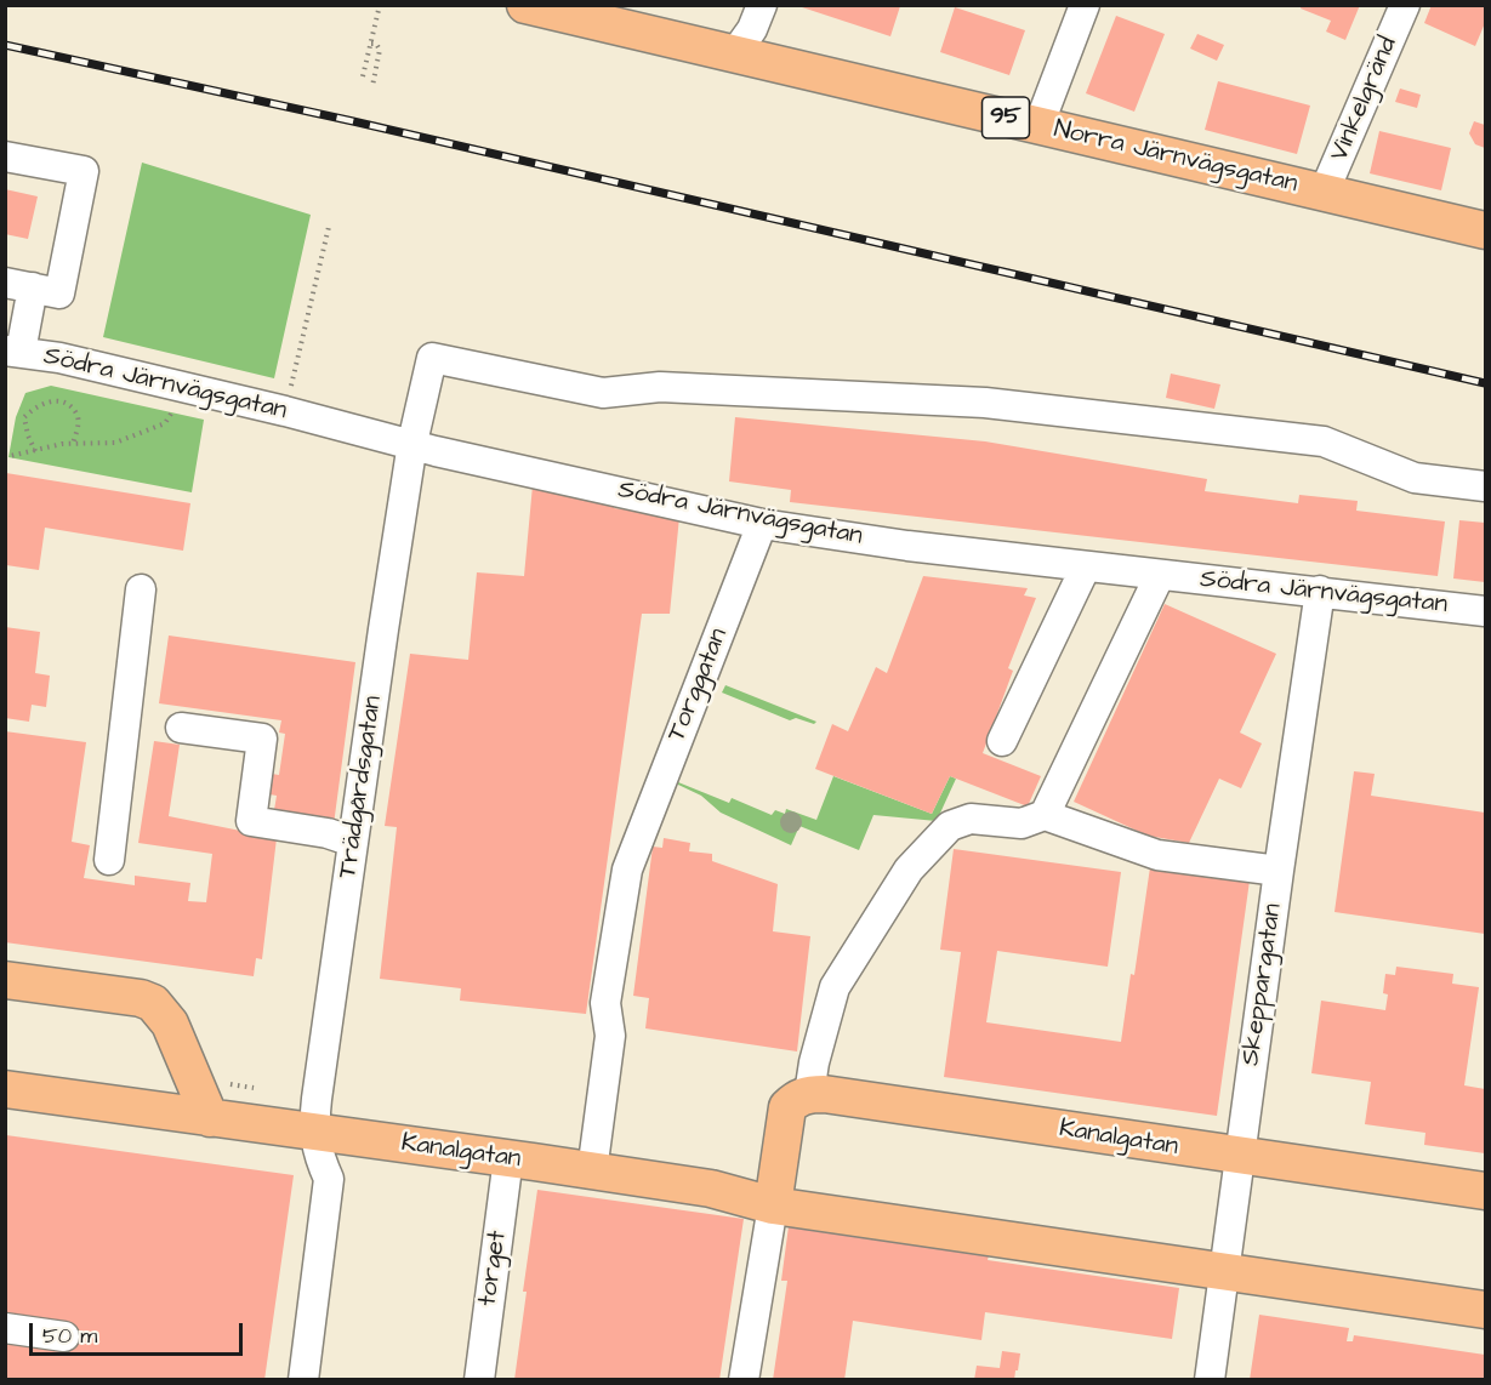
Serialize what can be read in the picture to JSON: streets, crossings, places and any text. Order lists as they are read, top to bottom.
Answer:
{
  "streets": {
    "main road": ["95", "Norra Järnvägsgatan", "Kanalgatan"],
    "street": [
      "Vinkelgränd",
      "Södra Järnvägsgatan",
      "Torggatan",
      "Trädgårdsgatan",
      "Skeppargatan",
      "torget"
    ]
  },
  "crossings": [
    ["Vinkelgränd", "Norra Järnvägsgatan"],
    ["Södra Järnvägsgatan", "Torggatan"],
    ["Södra Järnvägsgatan", "Trädgårdsgatan"],
    ["Södra Järnvägsgatan", "Skeppargatan"],
    ["Torggatan", "Kanalgatan"],
    ["Trädgårdsgatan", "Kanalgatan"],
    ["Skeppargatan", "Kanalgatan"],
    ["Kanalgatan", "torget"]
  ],
  "scale_bar": "50 m"
}
